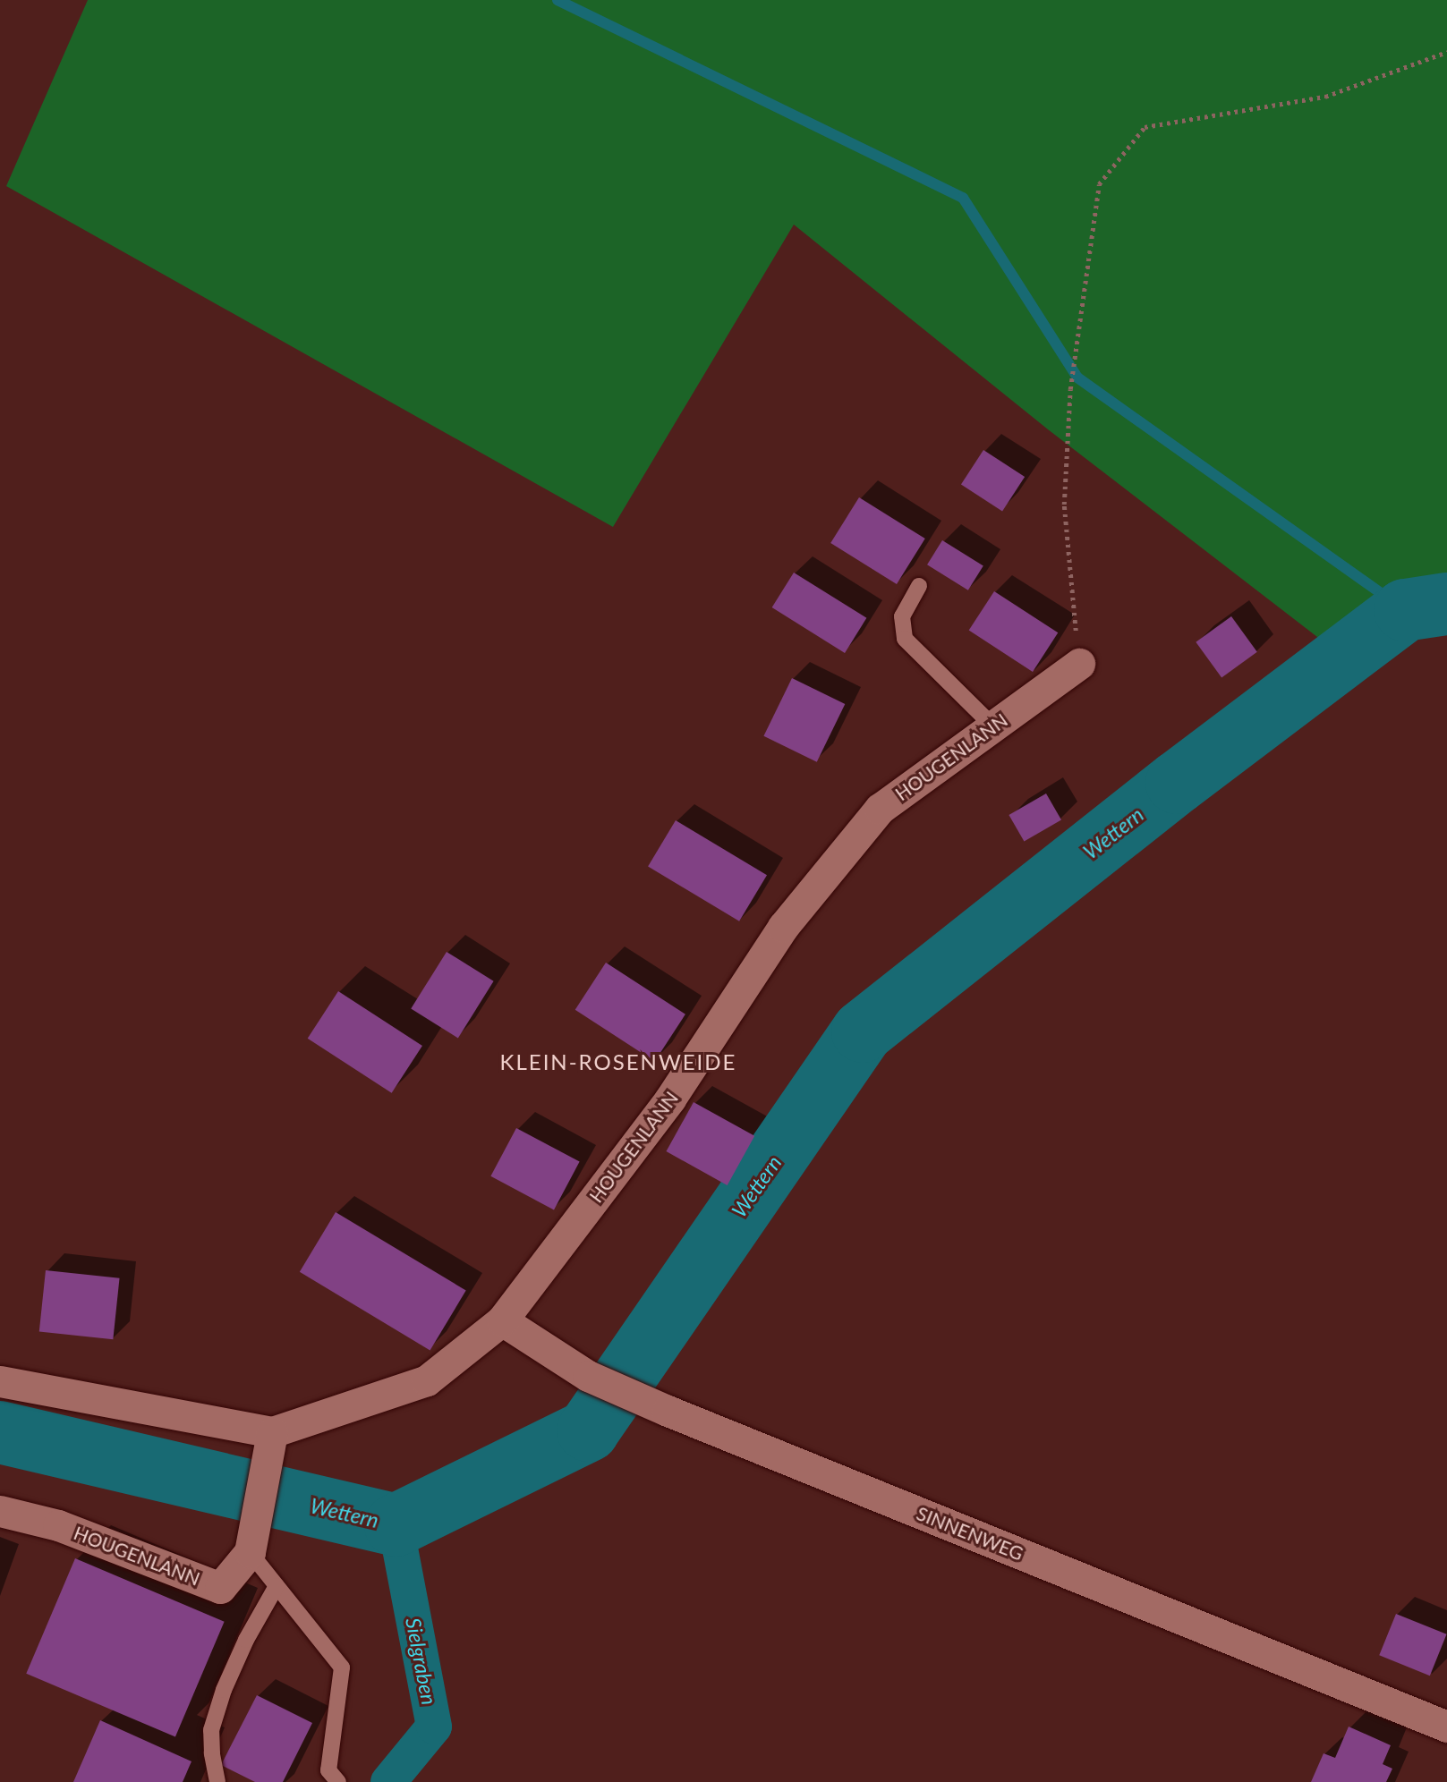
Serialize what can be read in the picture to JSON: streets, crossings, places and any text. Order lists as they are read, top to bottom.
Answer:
{
  "streets": {
    "street": ["HOUGENLANN", "SINNENWEG"]
  },
  "crossings": [
    ["HOUGENLANN", "SINNENWEG"]
  ],
  "districts": ["KLEIN-ROSENWEIDE"],
  "water": ["Wettern", "Sielgraben"]
}
